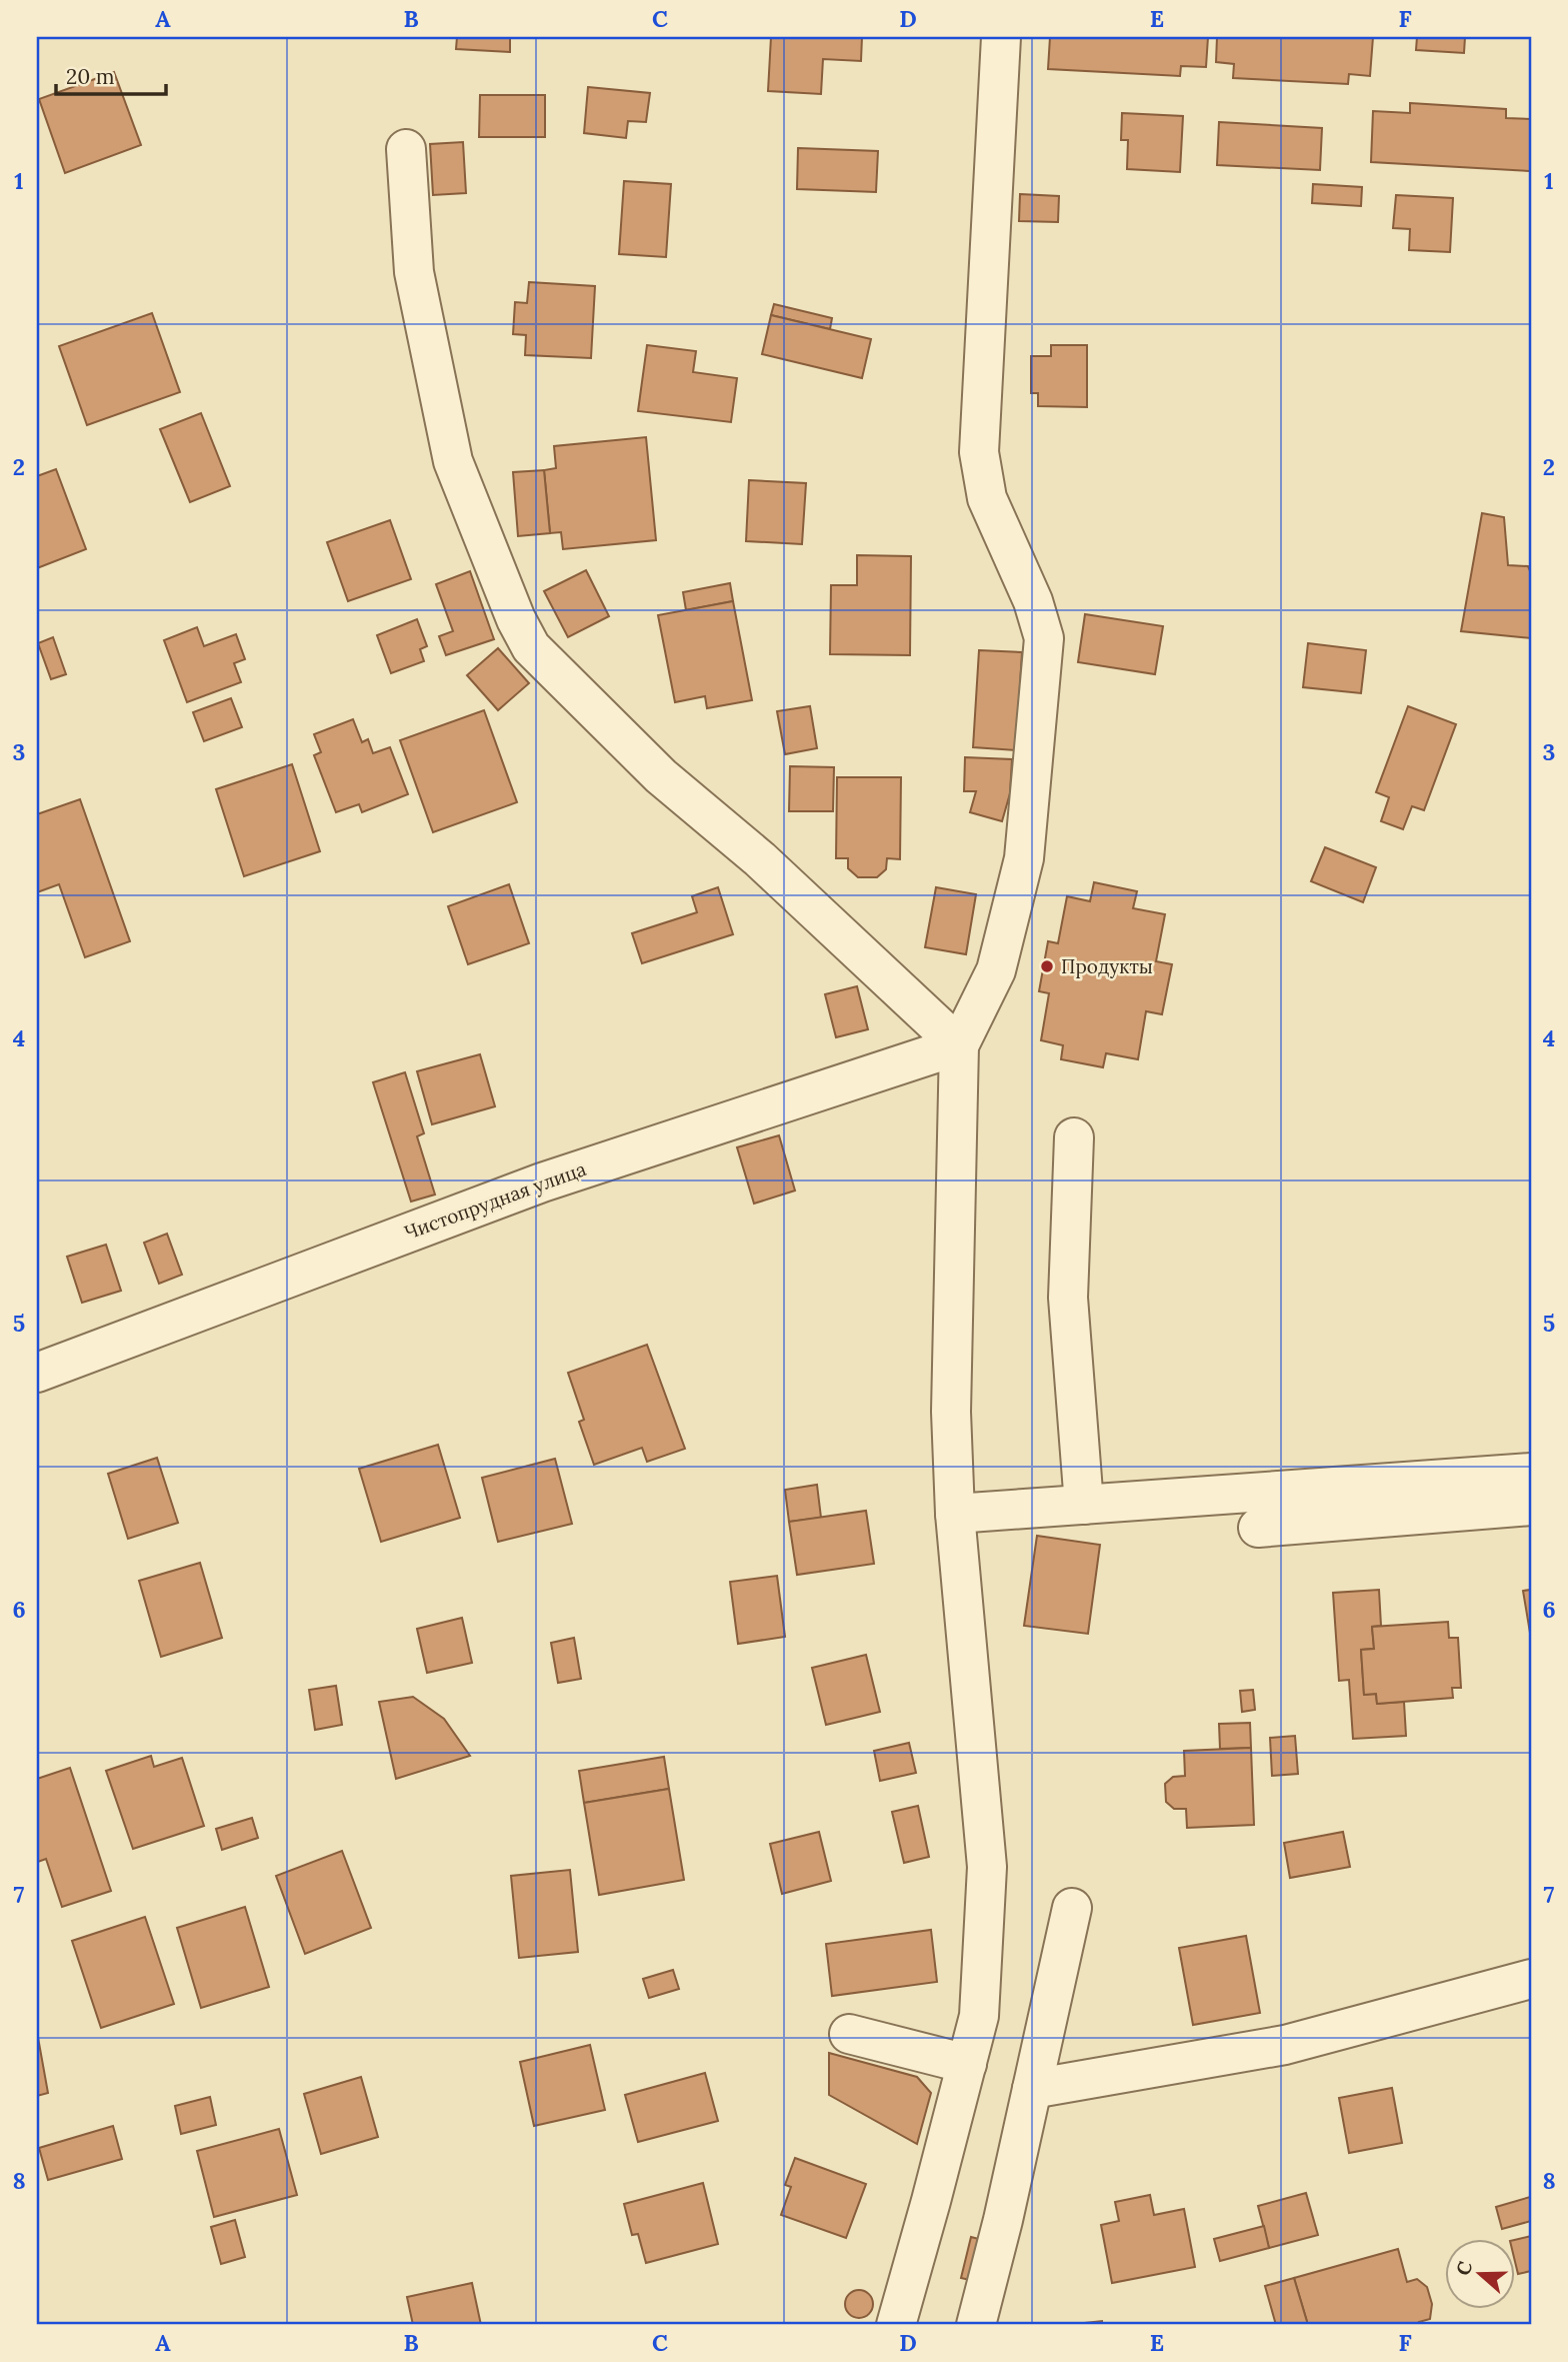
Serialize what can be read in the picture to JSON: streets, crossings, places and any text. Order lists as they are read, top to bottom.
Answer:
{
  "streets": {
    "street": ["Чистопрудная улица"]
  },
  "places": ["Продукты"],
  "scale_bar": "20 m",
  "north": "left",
  "grid": {
    "columns": [
      "A",
      "B",
      "C",
      "D",
      "E",
      "F"
    ],
    "rows": [
      "1",
      "2",
      "3",
      "4",
      "5",
      "6",
      "7",
      "8"
    ]
  }
}
